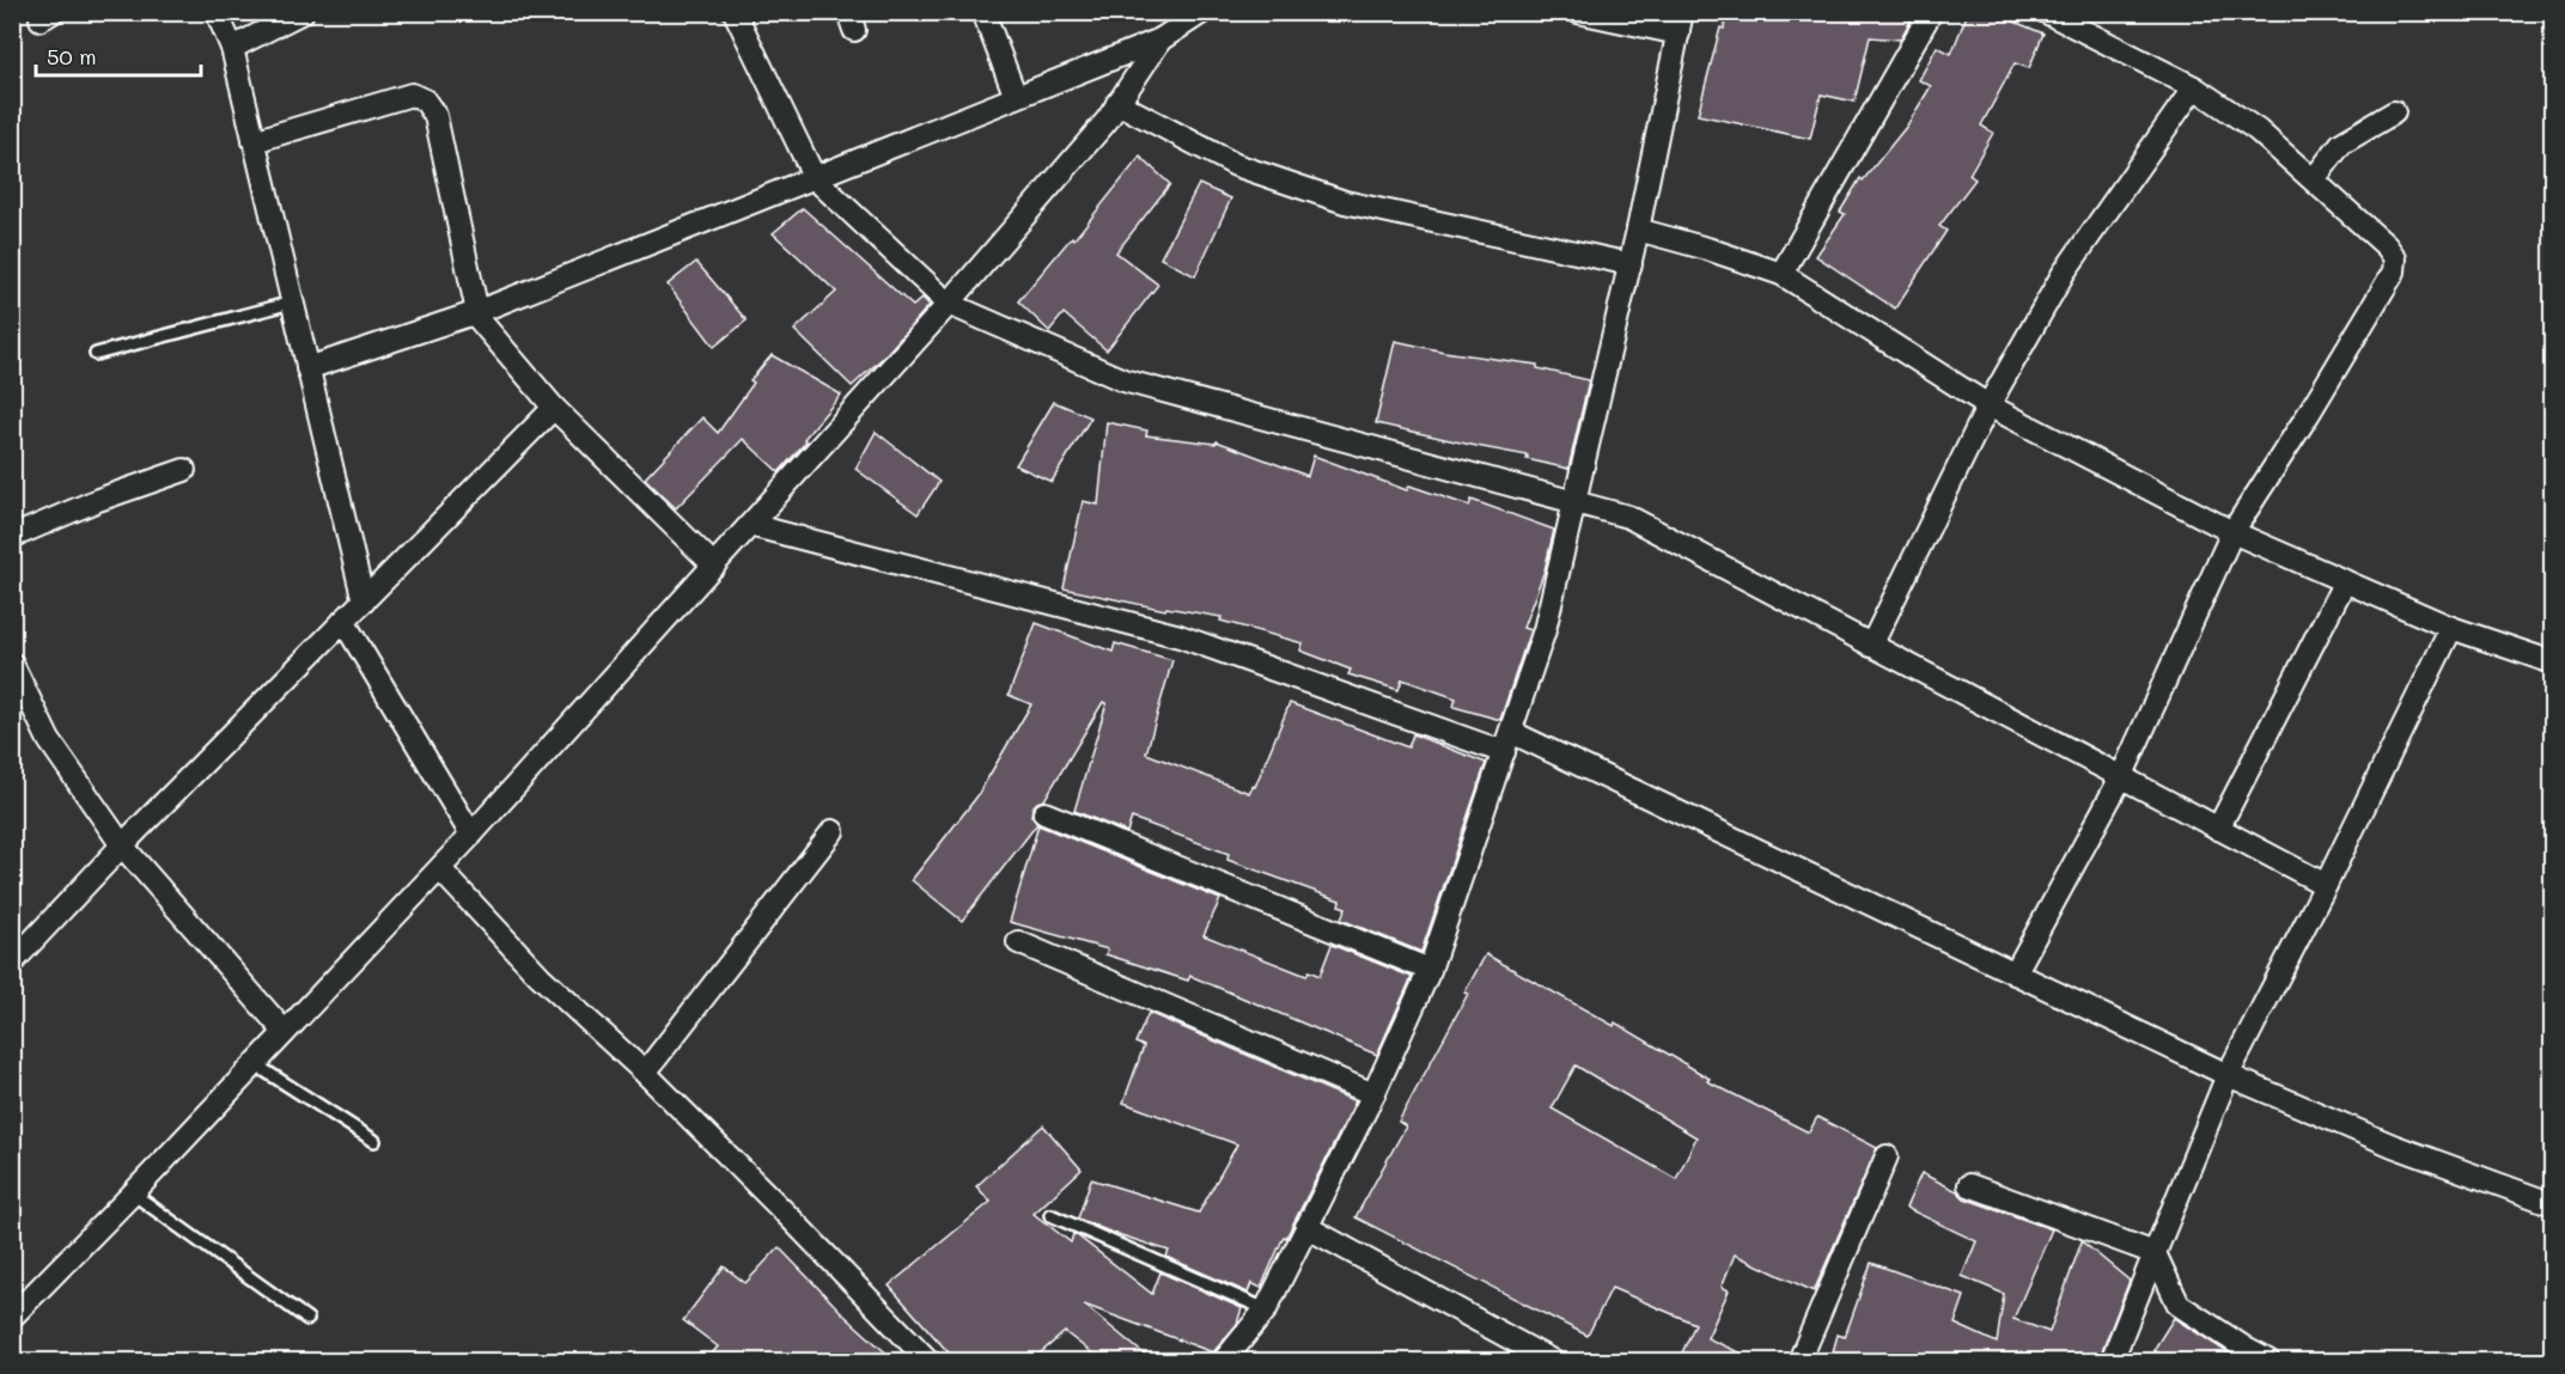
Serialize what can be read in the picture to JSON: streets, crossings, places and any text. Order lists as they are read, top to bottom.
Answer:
{
  "scale_bar": "50 m"
}
